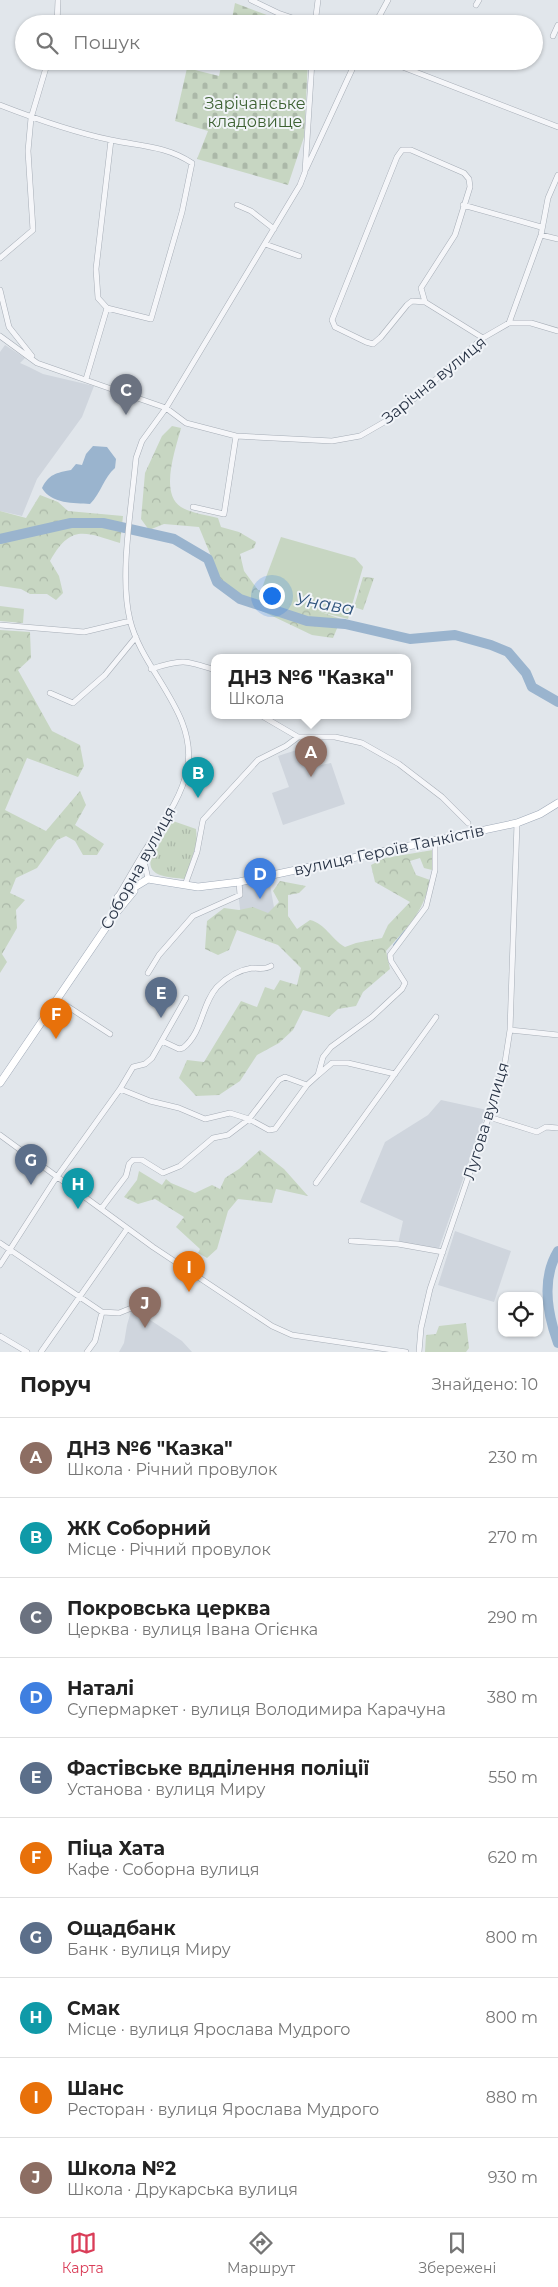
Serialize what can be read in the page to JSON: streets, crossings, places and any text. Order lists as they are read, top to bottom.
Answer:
{
  "streets": {
    "main road": ["вулиця Героїв Танкістів", "Соборна вулиця"],
    "street": ["Зарічна вулиця", "Лугова вулиця"]
  },
  "crossings": [
    ["Зарічна вулиця", "Соборна вулиця"],
    ["вулиця Героїв Танкістів", "Лугова вулиця"]
  ],
  "water": ["Унава"],
  "parks": ["Зарічанське кладовище"],
  "page": {
    "search": "Пошук",
    "pins": [
      "C",
      "A",
      "B",
      "D",
      "E",
      "F",
      "G",
      "H",
      "I",
      "J"
    ],
    "popup": ["ДНЗ №6 \"Казка\"", "Школа"],
    "heading": ["Поруч", "Знайдено: 10"],
    "list": [
      {
        "mark": "A",
        "name": "ДНЗ №6 \"Казка\"",
        "note": "Школа · Річний провулок",
        "value": "230 m"
      },
      {
        "mark": "B",
        "name": "ЖК Соборний",
        "note": "Місце · Річний провулок",
        "value": "270 m"
      },
      {
        "mark": "C",
        "name": "Покровська церква",
        "note": "Церква · вулиця Івана Огієнка",
        "value": "290 m"
      },
      {
        "mark": "D",
        "name": "Наталі",
        "note": "Супермаркет · вулиця Володимира Карачуна",
        "value": "380 m"
      },
      {
        "mark": "E",
        "name": "Фастівське вдділення поліції",
        "note": "Установа · вулиця Миру",
        "value": "550 m"
      },
      {
        "mark": "F",
        "name": "Піца Хата",
        "note": "Кафе · Соборна вулиця",
        "value": "620 m"
      },
      {
        "mark": "G",
        "name": "Ощадбанк",
        "note": "Банк · вулиця Миру",
        "value": "800 m"
      },
      {
        "mark": "H",
        "name": "Смак",
        "note": "Місце · вулиця Ярослава Мудрого",
        "value": "800 m"
      },
      {
        "mark": "I",
        "name": "Шанс",
        "note": "Ресторан · вулиця Ярослава Мудрого",
        "value": "880 m"
      },
      {
        "mark": "J",
        "name": "Школа №2",
        "note": "Школа · Друкарська вулиця",
        "value": "930 m"
      }
    ],
    "nav": ["Карта", "Маршрут", "Збережені"]
  }
}
